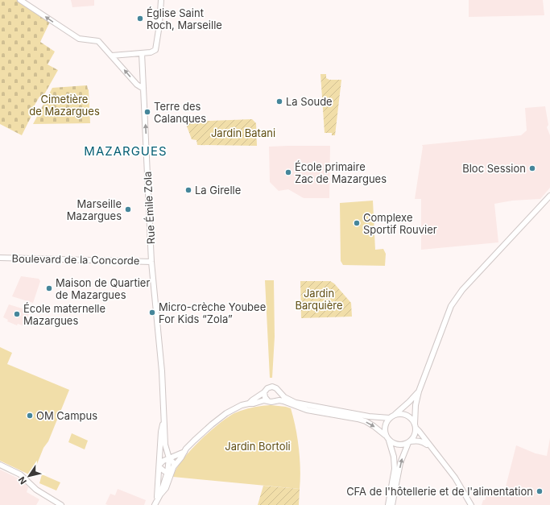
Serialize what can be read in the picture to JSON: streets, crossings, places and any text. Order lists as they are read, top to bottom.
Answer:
{
  "streets": {
    "street": ["Rue Émile Zola", "Boulevard de la Concorde"]
  },
  "crossings": [
    ["Rue Émile Zola", "Boulevard de la Concorde"]
  ],
  "one_way": ["Rue Émile Zola"],
  "districts": ["MAZARGUES"],
  "parks": [
    "Cimetière de Mazargues",
    "Jardin Batani",
    "Jardin Barquière",
    "Jardin Bortoli"
  ],
  "places": [
    "Église Saint Roch, Marseille",
    "La Soude",
    "Terre des Calanques",
    "Bloc Session",
    "École primaire Zac de Mazargues",
    "La Girelle",
    "Marseille Mazargues",
    "Complexe Sportif Rouvier",
    "Maison de Quartier de Mazargues",
    "Micro-crèche Youbee For Kids “Zola”",
    "École maternelle Mazargues",
    "OM Campus",
    "CFA de l'hôtellerie et de l'alimentation"
  ],
  "north": "bottom left"
}
